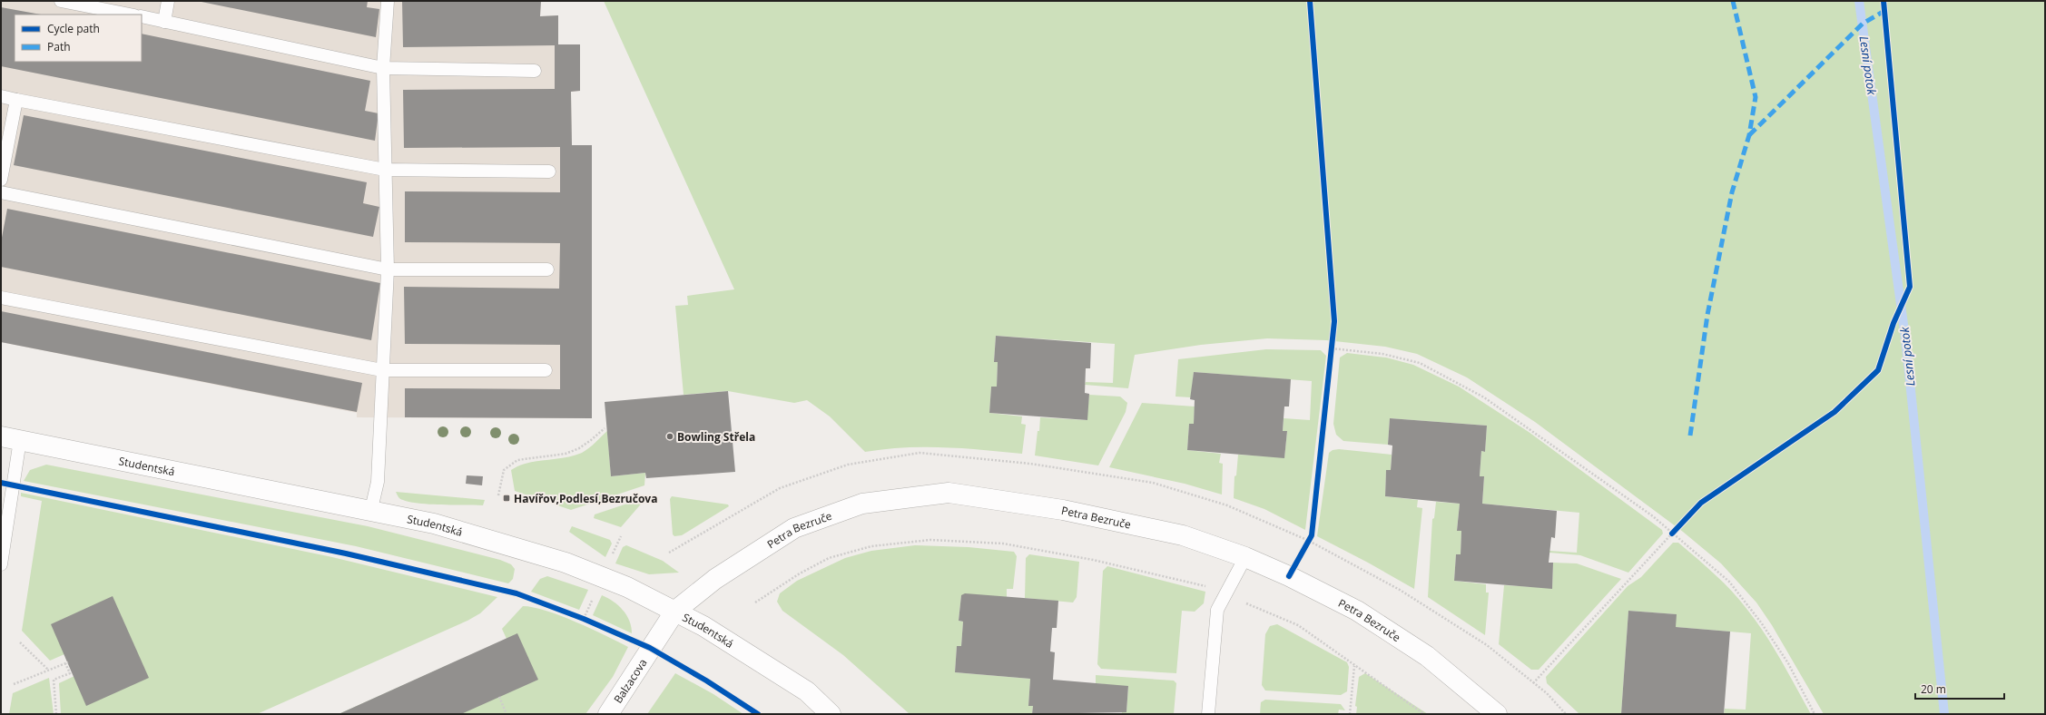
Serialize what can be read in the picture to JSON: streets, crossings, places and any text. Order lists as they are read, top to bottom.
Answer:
{
  "streets": {
    "street": ["Studentská", "Petra Bezruče", "Balzacova"]
  },
  "crossings": [
    ["Studentská", "Petra Bezruče"],
    ["Studentská", "Balzacova"],
    ["Petra Bezruče", "Balzacova"]
  ],
  "water": ["Lesní potok"],
  "places": {
    "other": ["Bowling Střela"],
    "transit": ["Havířov,Podlesí,Bezručova"]
  },
  "legend": ["Cycle path", "Path"],
  "scale_bar": "20 m"
}
